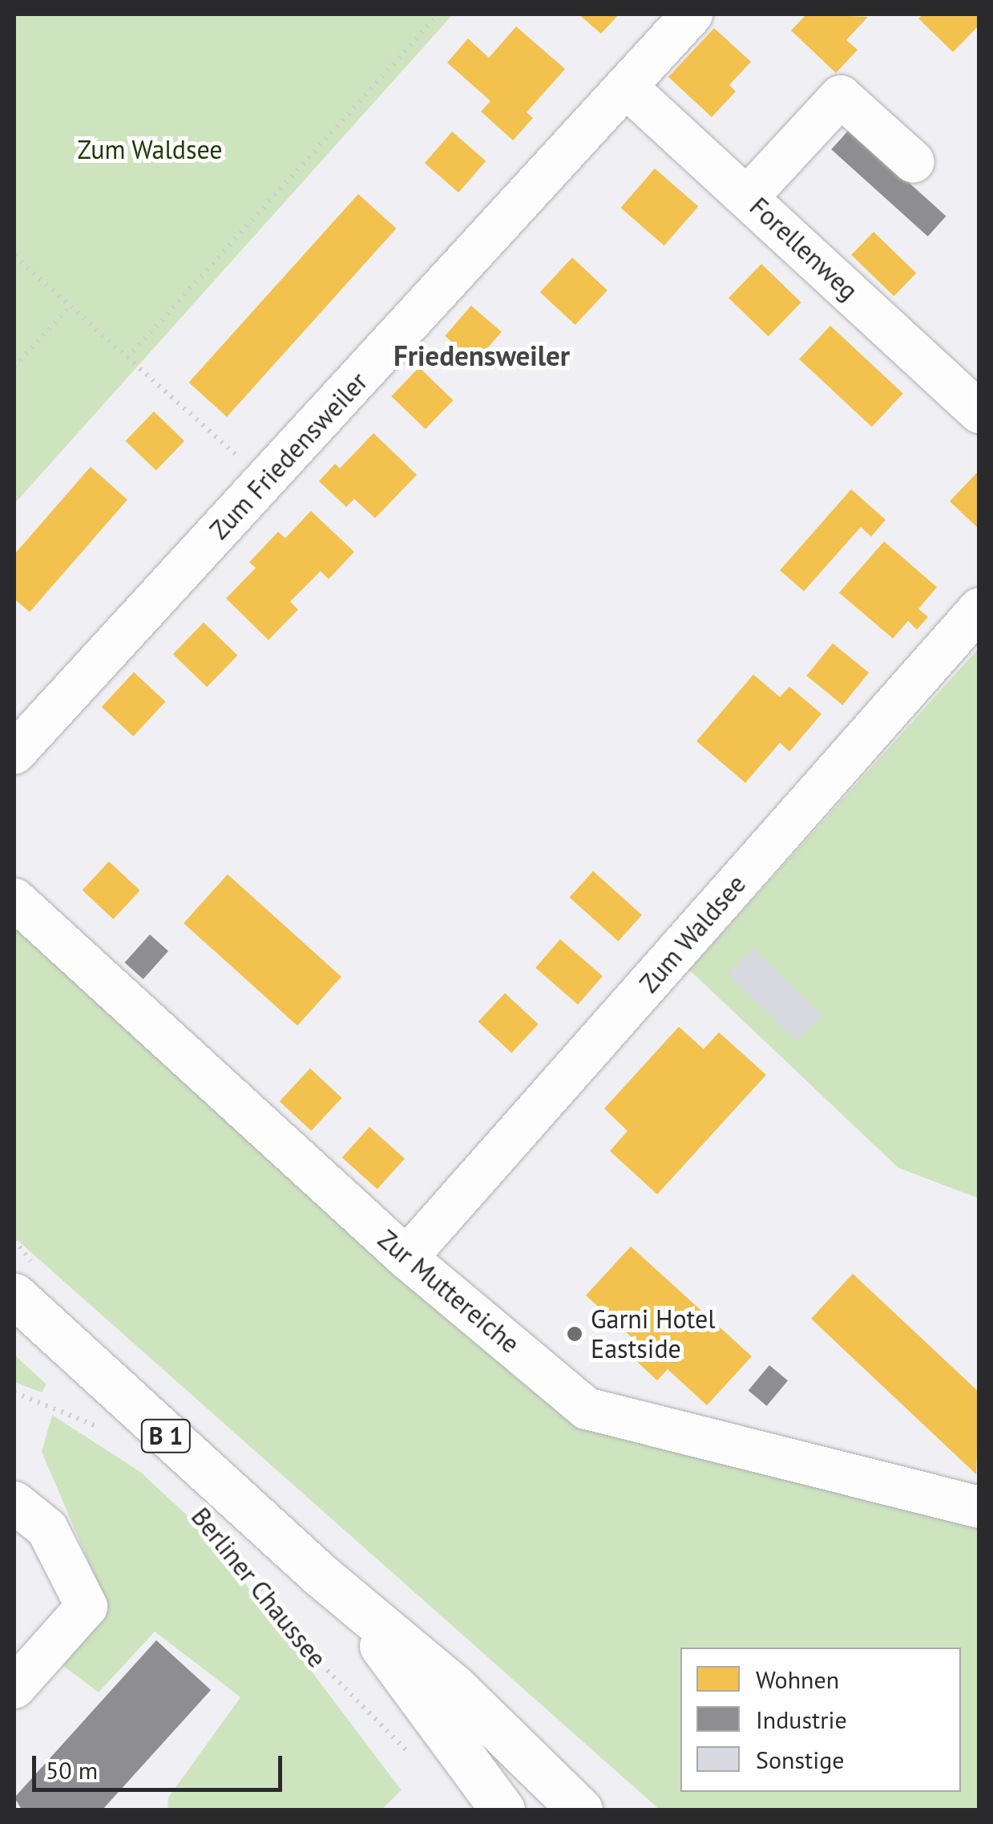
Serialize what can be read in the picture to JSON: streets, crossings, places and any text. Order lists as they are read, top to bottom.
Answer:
{
  "streets": {
    "main road": ["B 1", "Berliner Chaussee"],
    "street": [
      "Forellenweg",
      "Zum Friedensweiler",
      "Zum Waldsee",
      "Zur Muttereiche"
    ]
  },
  "crossings": [
    ["Forellenweg", "Zum Friedensweiler"],
    ["Zum Waldsee", "Zur Muttereiche"]
  ],
  "districts": ["Friedensweiler"],
  "parks": ["Zum Waldsee"],
  "places": ["Garni Hotel Eastside"],
  "legend": ["Wohnen", "Industrie", "Sonstige"],
  "scale_bar": "50 m"
}
